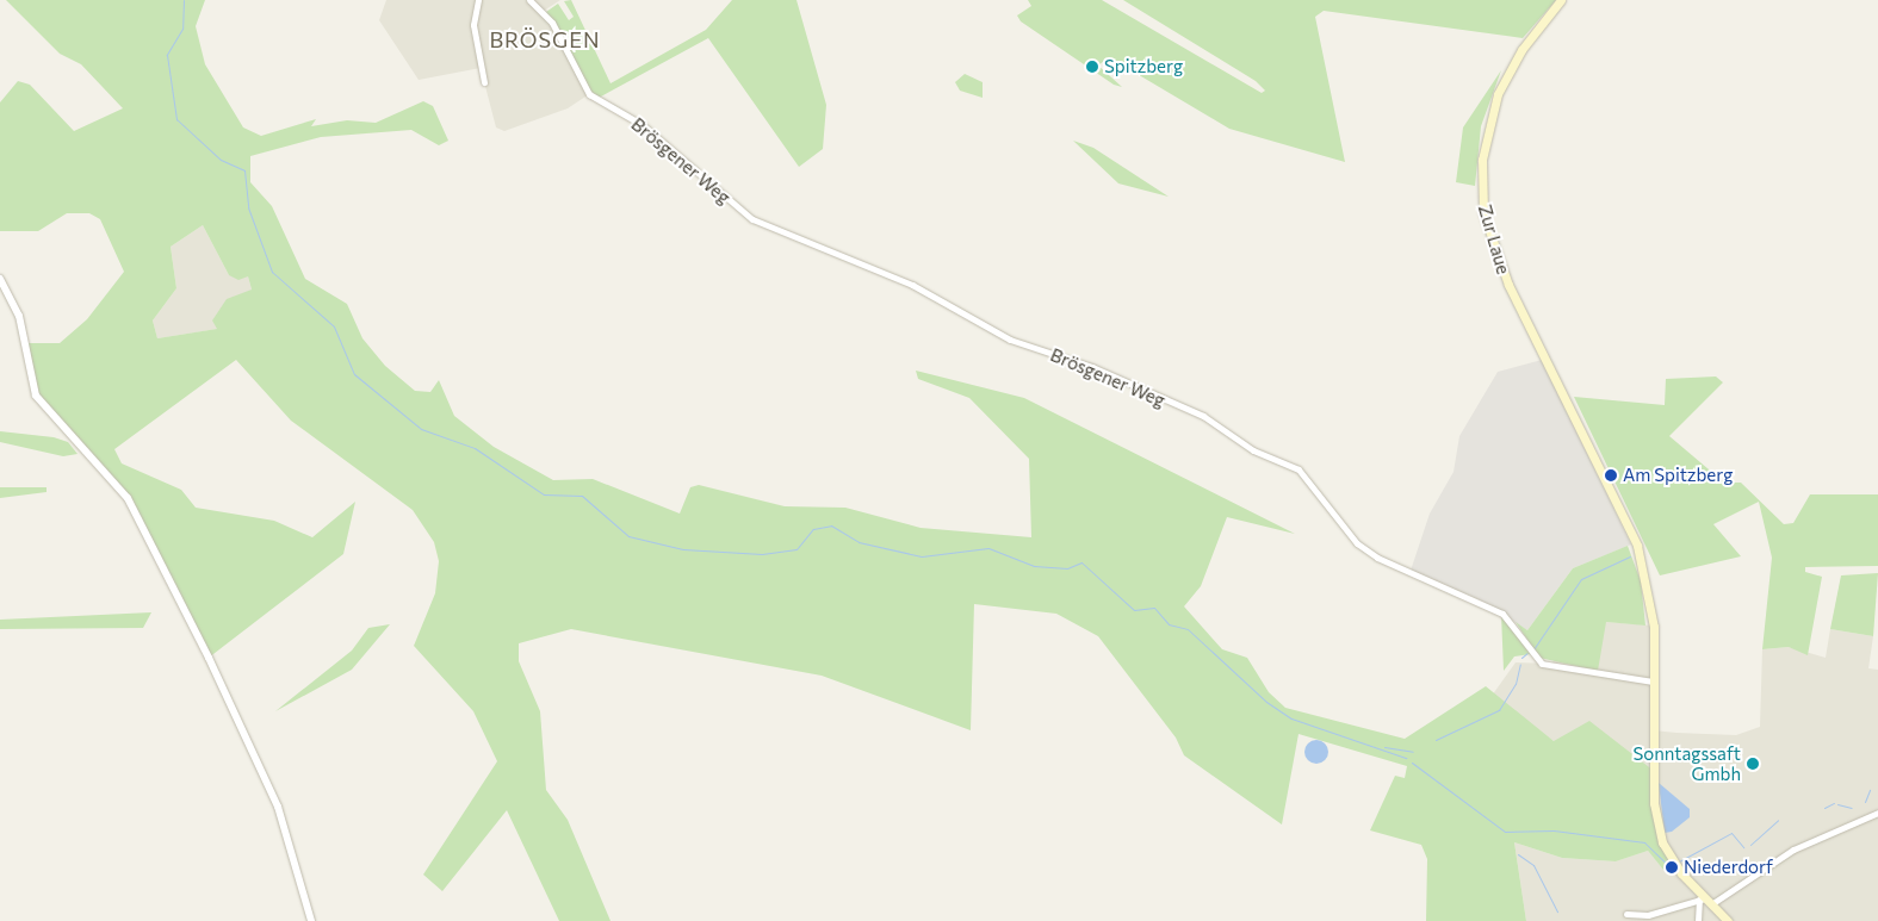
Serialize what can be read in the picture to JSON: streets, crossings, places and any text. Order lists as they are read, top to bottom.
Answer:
{
  "streets": {
    "main road": ["Zur Laue"],
    "street": ["Brösgener Weg"]
  },
  "crossings": [
    ["Brösgener Weg", "Zur Laue"]
  ],
  "districts": ["BRÖSGEN"],
  "places": [
    "Spitzberg",
    "Am Spitzberg",
    "Sonntagssaft Gmbh",
    "Niederdorf"
  ]
}
